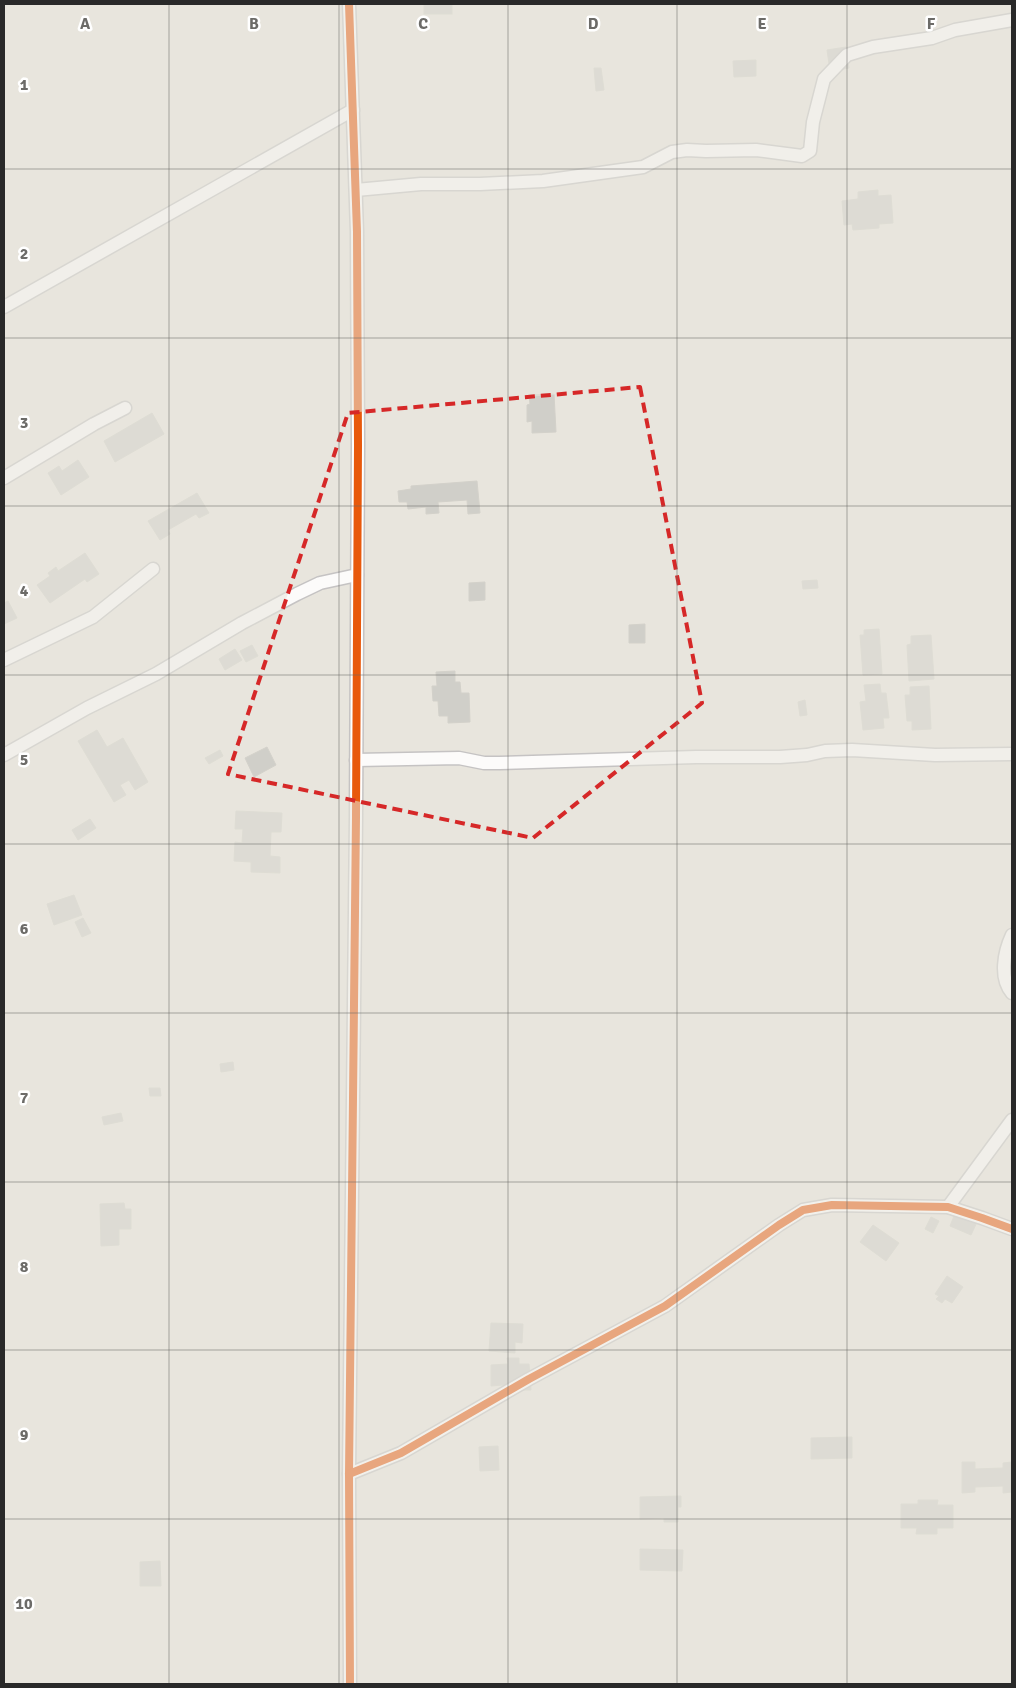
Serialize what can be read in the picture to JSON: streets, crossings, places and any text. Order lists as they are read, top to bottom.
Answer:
{
  "grid": {
    "columns": [
      "A",
      "B",
      "C",
      "D",
      "E",
      "F"
    ],
    "rows": [
      "1",
      "2",
      "3",
      "4",
      "5",
      "6",
      "7",
      "8",
      "9",
      "10"
    ]
  }
}
